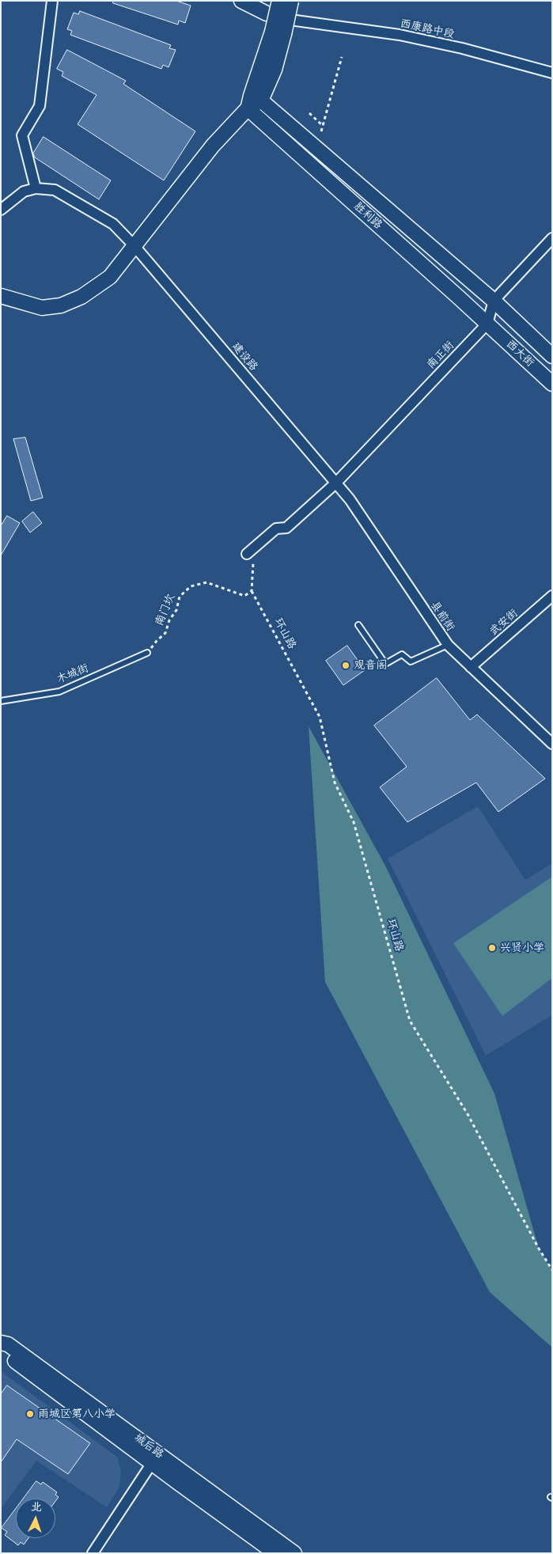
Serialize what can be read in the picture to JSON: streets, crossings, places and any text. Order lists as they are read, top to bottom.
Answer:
{
  "streets": {
    "main road": ["胜利路", "西大街", "城后路"],
    "street": [
      "西康路中段",
      "南正街",
      "建设路",
      "县前街",
      "武安街"
    ],
    "lane": ["木城街"],
    "path": ["南门坎", "环山路"]
  },
  "crossings": [
    ["胜利路", "西大街"],
    ["胜利路", "南正街"],
    ["西大街", "南正街"],
    ["南正街", "建设路"],
    ["南正街", "县前街"],
    ["建设路", "县前街"],
    ["南门坎", "环山路"],
    ["南门坎", "木城街"],
    ["县前街", "武安街"]
  ],
  "places": ["观音阁", "兴贤小学", "雨城区第八小学"],
  "north": "top"
}
